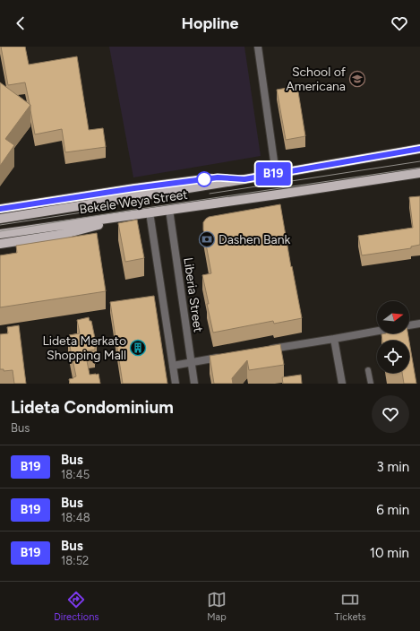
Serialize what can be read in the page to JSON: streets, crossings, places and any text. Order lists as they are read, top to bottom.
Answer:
{
  "streets": {
    "main road": ["Bekele Weya Street"],
    "street": ["Liberia Street"]
  },
  "crossings": [
    ["Bekele Weya Street", "Liberia Street"]
  ],
  "places": {
    "school or university": ["School of Americana"],
    "bank": ["Dashen Bank"],
    "building": ["Lideta Merkato Shopping Mall"]
  },
  "lines": ["bus line B19"],
  "north": "right",
  "page": {
    "header": "Hopline",
    "on_map": "B19",
    "heading": ["Lideta Condominium", "Bus"],
    "list": [
      {
        "mark": "B19",
        "name": "Bus",
        "note": "18:45",
        "value": "3 min"
      },
      {
        "mark": "B19",
        "name": "Bus",
        "note": "18:48",
        "value": "6 min"
      },
      {
        "mark": "B19",
        "name": "Bus",
        "note": "18:52",
        "value": "10 min"
      }
    ],
    "tabs": ["Directions", "Map", "Tickets"]
  }
}
